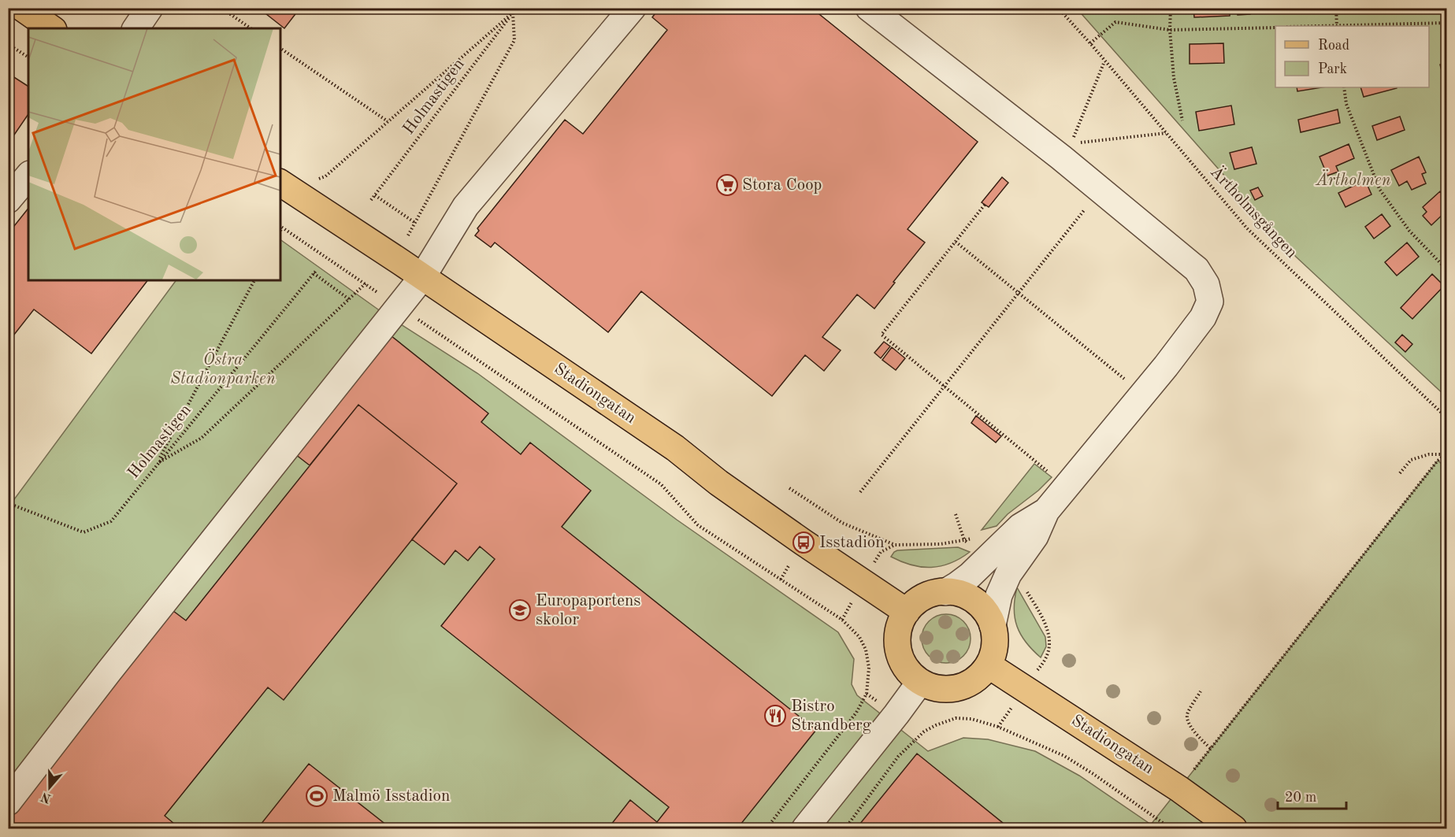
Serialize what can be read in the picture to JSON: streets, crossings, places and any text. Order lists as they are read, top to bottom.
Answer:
{
  "streets": {
    "main road": ["Stadiongatan"],
    "path": ["Holmastigen", "Ärtholmsgången"]
  },
  "parks": ["Ärtholmen", "Östra Stadionparken"],
  "places": {
    "supermarket": ["Stora Coop"],
    "bus stop": ["Isstadion"],
    "school or university": ["Europaportens skolor"],
    "restaurant": ["Bistro Strandberg"],
    "sports": ["Malmö Isstadion"]
  },
  "legend": ["Road", "Park"],
  "scale_bar": "20 m",
  "north": "bottom"
}
